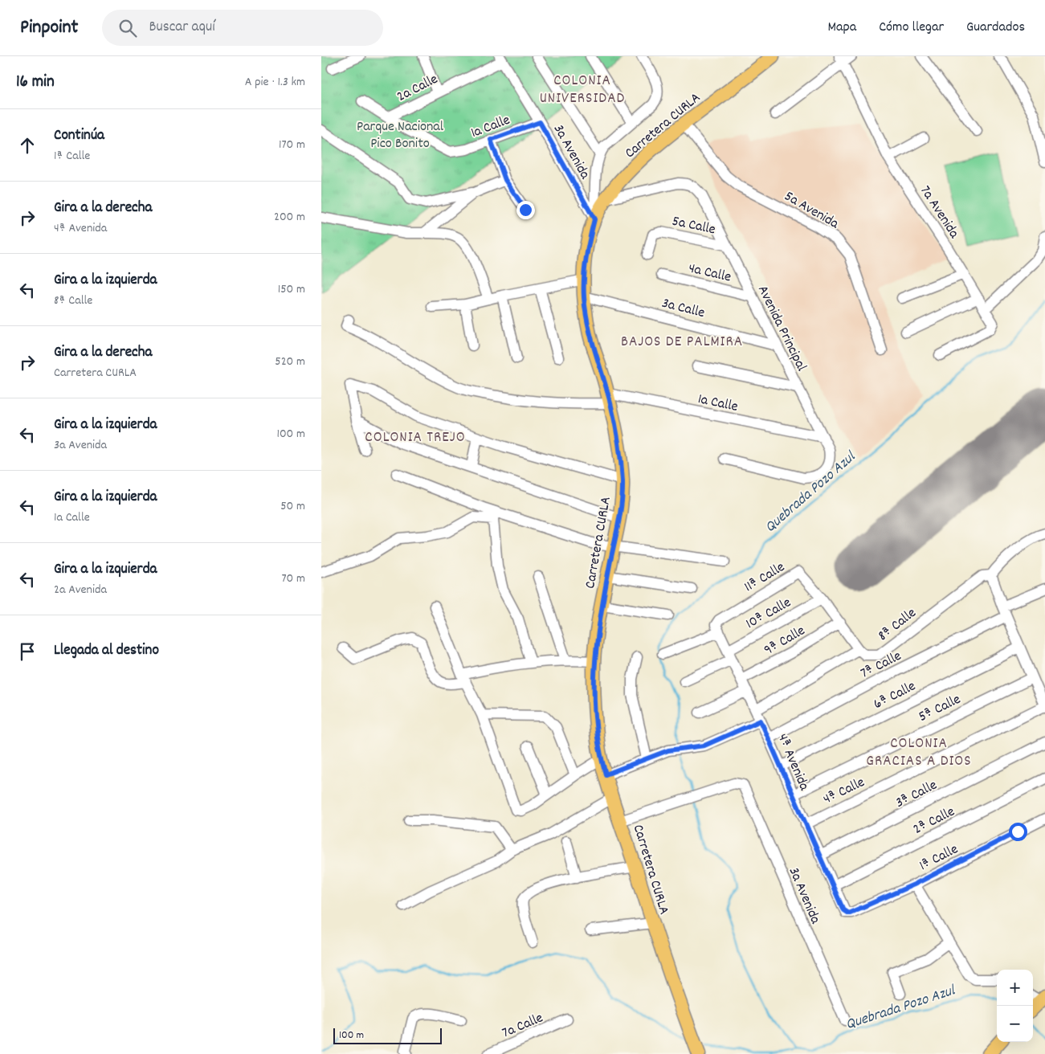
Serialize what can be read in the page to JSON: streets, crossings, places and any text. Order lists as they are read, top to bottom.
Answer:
{
  "streets": {
    "main road": ["Carretera CURLA"],
    "street": [
      "2a Calle",
      "1a Calle",
      "3a Avenida",
      "5a Avenida",
      "7a Avenida",
      "5a Calle",
      "4a Calle",
      "3a Calle",
      "Avenida Principal",
      "11ª Calle",
      "10ª Calle",
      "8ª Calle",
      "9ª Calle",
      "7ª Calle",
      "6ª Calle",
      "5ª Calle",
      "4ª Avenida",
      "4ª Calle",
      "3ª Calle",
      "2ª Calle",
      "1ª Calle",
      "7a Calle"
    ]
  },
  "crossings": [
    ["2a Calle", "1a Calle"],
    ["2a Calle", "3a Avenida"],
    ["Carretera CURLA", "1a Calle"],
    ["Carretera CURLA", "3a Avenida"],
    ["Carretera CURLA", "5a Avenida"],
    ["Carretera CURLA", "3a Calle"],
    ["Carretera CURLA", "Avenida Principal"],
    ["1a Calle", "3a Avenida"],
    ["1a Calle", "Avenida Principal"],
    ["5a Calle", "Avenida Principal"],
    ["4a Calle", "Avenida Principal"],
    ["3a Calle", "Avenida Principal"],
    ["11ª Calle", "10ª Calle"],
    ["11ª Calle", "4ª Avenida"],
    ["10ª Calle", "4ª Avenida"],
    ["9ª Calle", "4ª Avenida"],
    ["7ª Calle", "4ª Avenida"],
    ["6ª Calle", "4ª Avenida"],
    ["5ª Calle", "4ª Avenida"],
    ["4ª Avenida", "4ª Calle"],
    ["4ª Avenida", "3ª Calle"],
    ["4ª Avenida", "2ª Calle"],
    ["4ª Avenida", "1ª Calle"]
  ],
  "districts": [
    "COLONIA UNIVERSIDAD",
    "BAJOS DE PALMIRA",
    "COLONIA TREJO",
    "COLONIA GRACIAS A DIOS"
  ],
  "water": ["Quebrada Pozo Azul"],
  "parks": ["Parque Nacional Pico Bonito"],
  "scale_bar": "100 m",
  "page": {
    "header": "Pinpoint",
    "search": "Buscar aquí",
    "nav": ["Mapa", "Cómo llegar", "Guardados"],
    "heading": ["16 min", "A pie · 1.3 km"],
    "list": [
      ["Continúa", "1ª Calle", "170 m"],
      ["Gira a la derecha", "4ª Avenida", "200 m"],
      ["Gira a la izquierda", "8ª Calle", "150 m"],
      ["Gira a la derecha", "Carretera CURLA", "520 m"],
      ["Gira a la izquierda", "3a Avenida", "100 m"],
      ["Gira a la izquierda", "1a Calle", "50 m"],
      ["Gira a la izquierda", "2a Avenida", "70 m"],
      "Llegada al destino"
    ],
    "map_buttons": ["+", "−"],
    "scale": "100 m"
  }
}
